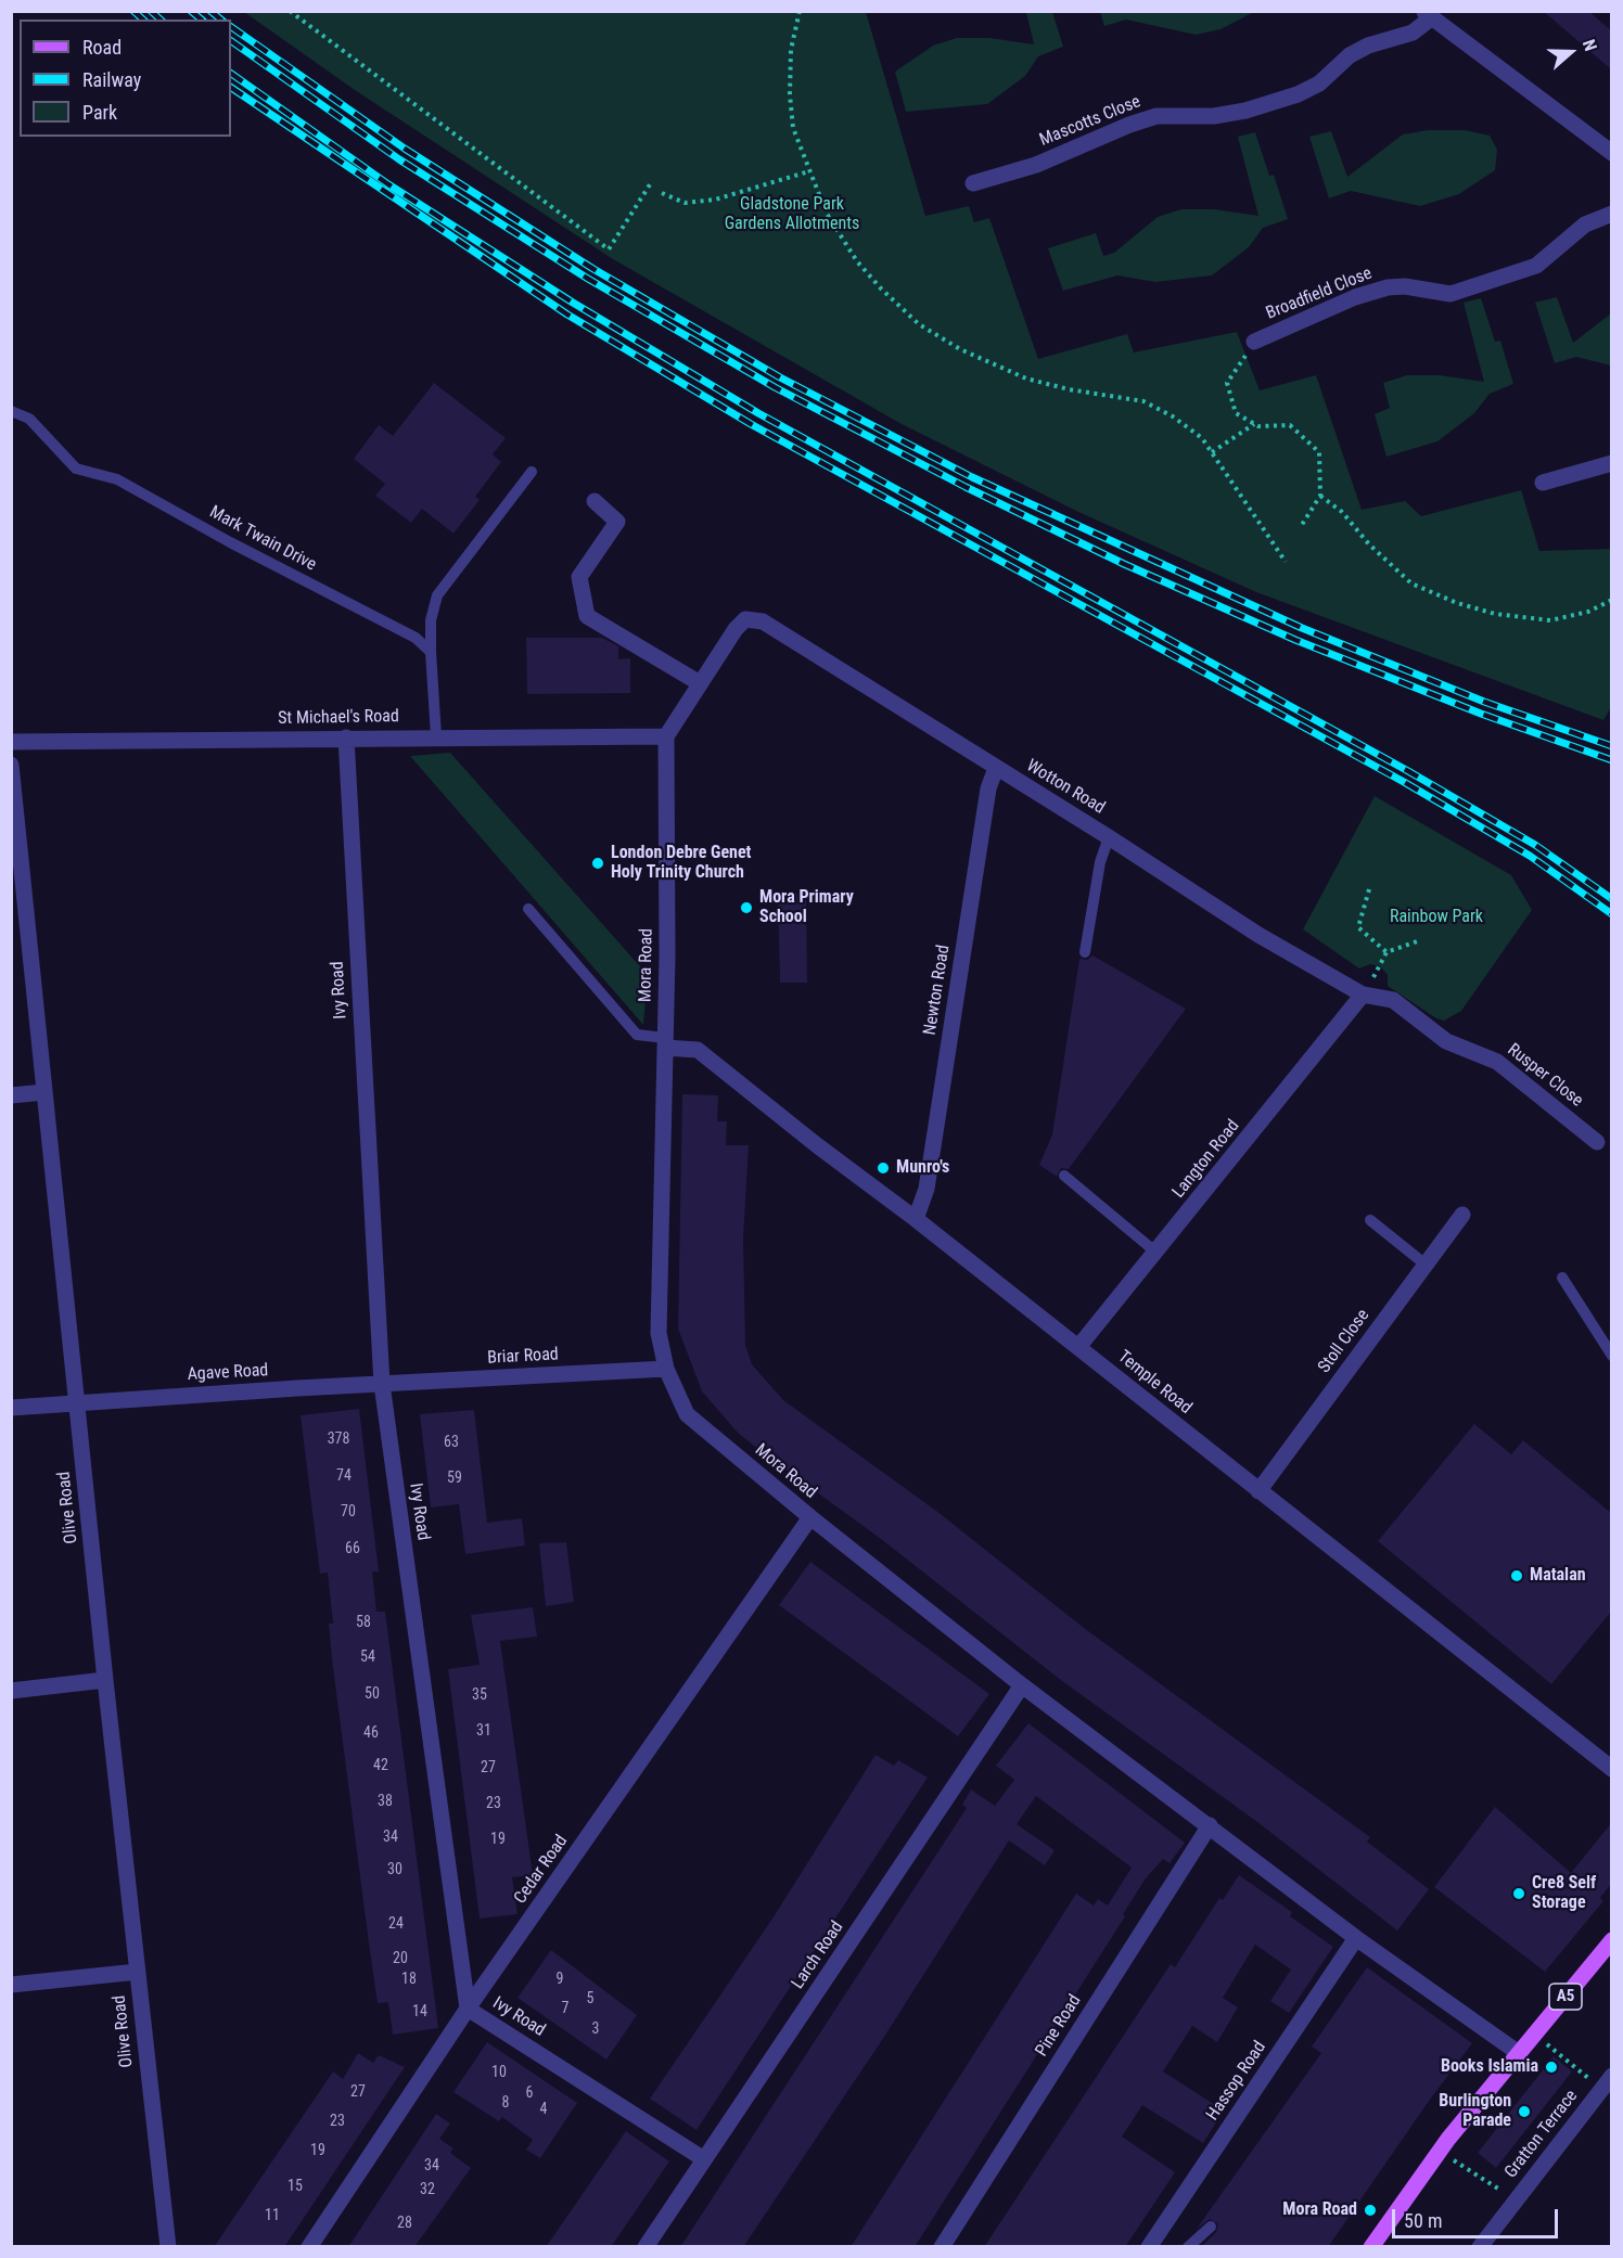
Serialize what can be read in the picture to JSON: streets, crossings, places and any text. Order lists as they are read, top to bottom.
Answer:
{
  "streets": {
    "main road": ["A5"],
    "street": [
      "Mascotts Close",
      "Broadfield Close",
      "St Michael's Road",
      "Wotton Road",
      "Mora Road",
      "Ivy Road",
      "Newton Road",
      "Rusper Close",
      "Langton Road",
      "Stoll Close",
      "Briar Road",
      "Agave Road",
      "Temple Road",
      "Olive Road",
      "Cedar Road",
      "Larch Road",
      "Pine Road",
      "Hassop Road",
      "Gratton Terrace"
    ],
    "lane": ["Mark Twain Drive"]
  },
  "crossings": [
    ["St Michael's Road", "Mora Road"],
    ["St Michael's Road", "Ivy Road"],
    ["Wotton Road", "Newton Road"],
    ["Wotton Road", "Rusper Close"],
    ["Wotton Road", "Langton Road"],
    ["Mora Road", "Briar Road"],
    ["Mora Road", "Temple Road"],
    ["Mora Road", "Cedar Road"],
    ["Mora Road", "Larch Road"],
    ["Mora Road", "A5"],
    ["Mora Road", "Pine Road"],
    ["Mora Road", "Hassop Road"],
    ["Ivy Road", "Briar Road"],
    ["Ivy Road", "Agave Road"],
    ["Ivy Road", "Cedar Road"],
    ["Ivy Road", "Larch Road"],
    ["Newton Road", "Temple Road"],
    ["Rusper Close", "Langton Road"],
    ["Langton Road", "Temple Road"],
    ["Stoll Close", "Temple Road"],
    ["Briar Road", "Agave Road"],
    ["Agave Road", "Olive Road"]
  ],
  "parks": ["Gladstone Park Gardens Allotments", "Rainbow Park"],
  "places": [
    "London Debre Genet Holy Trinity Church",
    "Mora Primary School",
    "Munro's",
    "Matalan",
    "Cre8 Self Storage",
    "Books Islamia",
    "Burlington Parade",
    "Mora Road"
  ],
  "house_numbers": [
    "378",
    "63",
    "74",
    "59",
    "70",
    "66",
    "58",
    "54",
    "50",
    "35",
    "31",
    "46",
    "42",
    "27",
    "38",
    "23",
    "34",
    "19",
    "30",
    "24",
    "20",
    "18",
    "9",
    "5",
    "7",
    "14",
    "3",
    "10",
    "27",
    "6",
    "8",
    "4",
    "23",
    "19",
    "34",
    "15",
    "32",
    "11",
    "28"
  ],
  "legend": ["Road", "Railway", "Park"],
  "scale_bar": "50 m",
  "north": "right"
}
